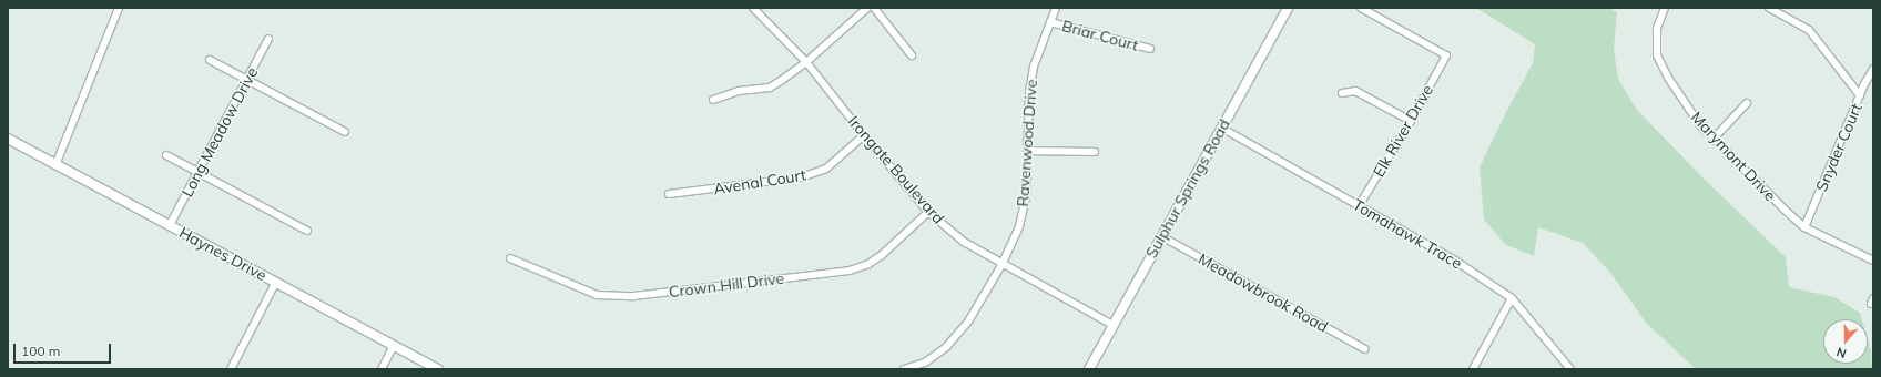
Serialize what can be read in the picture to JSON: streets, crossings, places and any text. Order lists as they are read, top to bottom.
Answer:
{
  "streets": {
    "street": [
      "Briar Court",
      "Elk River Drive",
      "Long Meadow Drive",
      "Ravenwood Drive",
      "Snyder Court",
      "Marymont Drive",
      "Irongate Boulevard",
      "Avenal Court",
      "Sulphur Springs Road",
      "Tomahawk Trace",
      "Haynes Drive",
      "Crown Hill Drive",
      "Meadowbrook Road"
    ]
  },
  "crossings": [
    ["Briar Court", "Ravenwood Drive"],
    ["Elk River Drive", "Tomahawk Trace"],
    ["Long Meadow Drive", "Haynes Drive"],
    ["Ravenwood Drive", "Irongate Boulevard"],
    ["Snyder Court", "Marymont Drive"],
    ["Irongate Boulevard", "Avenal Court"],
    ["Irongate Boulevard", "Sulphur Springs Road"],
    ["Irongate Boulevard", "Crown Hill Drive"],
    ["Sulphur Springs Road", "Tomahawk Trace"],
    ["Sulphur Springs Road", "Meadowbrook Road"]
  ],
  "scale_bar": "100 m",
  "north": "bottom"
}
